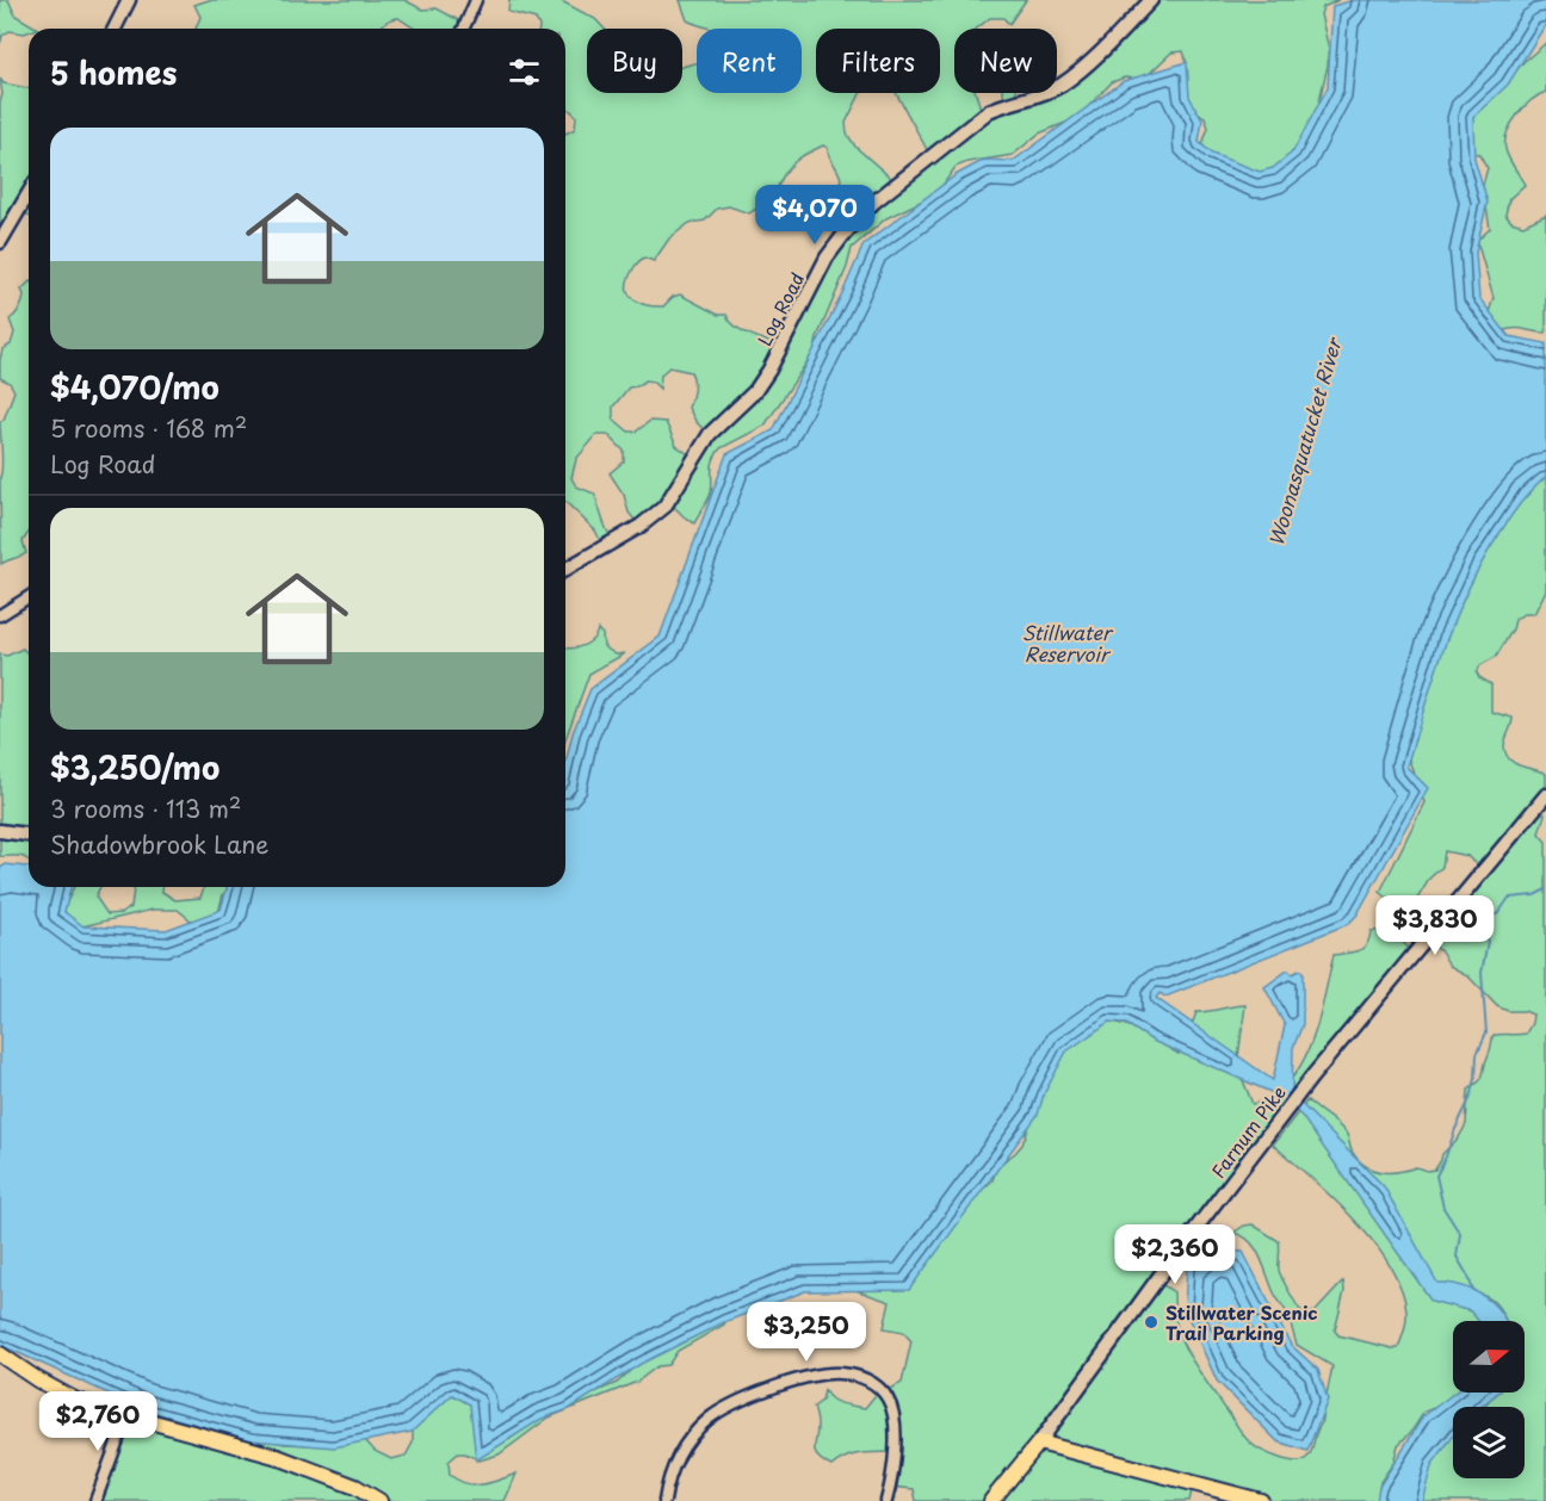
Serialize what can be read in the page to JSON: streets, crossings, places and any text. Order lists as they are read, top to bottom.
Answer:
{
  "streets": {
    "main road": ["Farnum Pike"],
    "street": ["Log Road"]
  },
  "water": ["Woonasquatucket River", "Stillwater Reservoir"],
  "places": ["Stillwater Scenic Trail Parking"],
  "north": "right",
  "page": {
    "chip": [
      "Buy",
      "Rent",
      "Filters",
      "New"
    ],
    "heading": "5 homes",
    "list": [
      {
        "name": "$4,070/mo",
        "note": "5 rooms · 168 m² · Log Road"
      },
      {
        "name": "$3,250/mo",
        "note": "3 rooms · 113 m² · Shadowbrook Lane"
      }
    ],
    "price": [
      "$4,070",
      "$3,830",
      "$2,360",
      "$3,250",
      "$2,760"
    ]
  }
}
